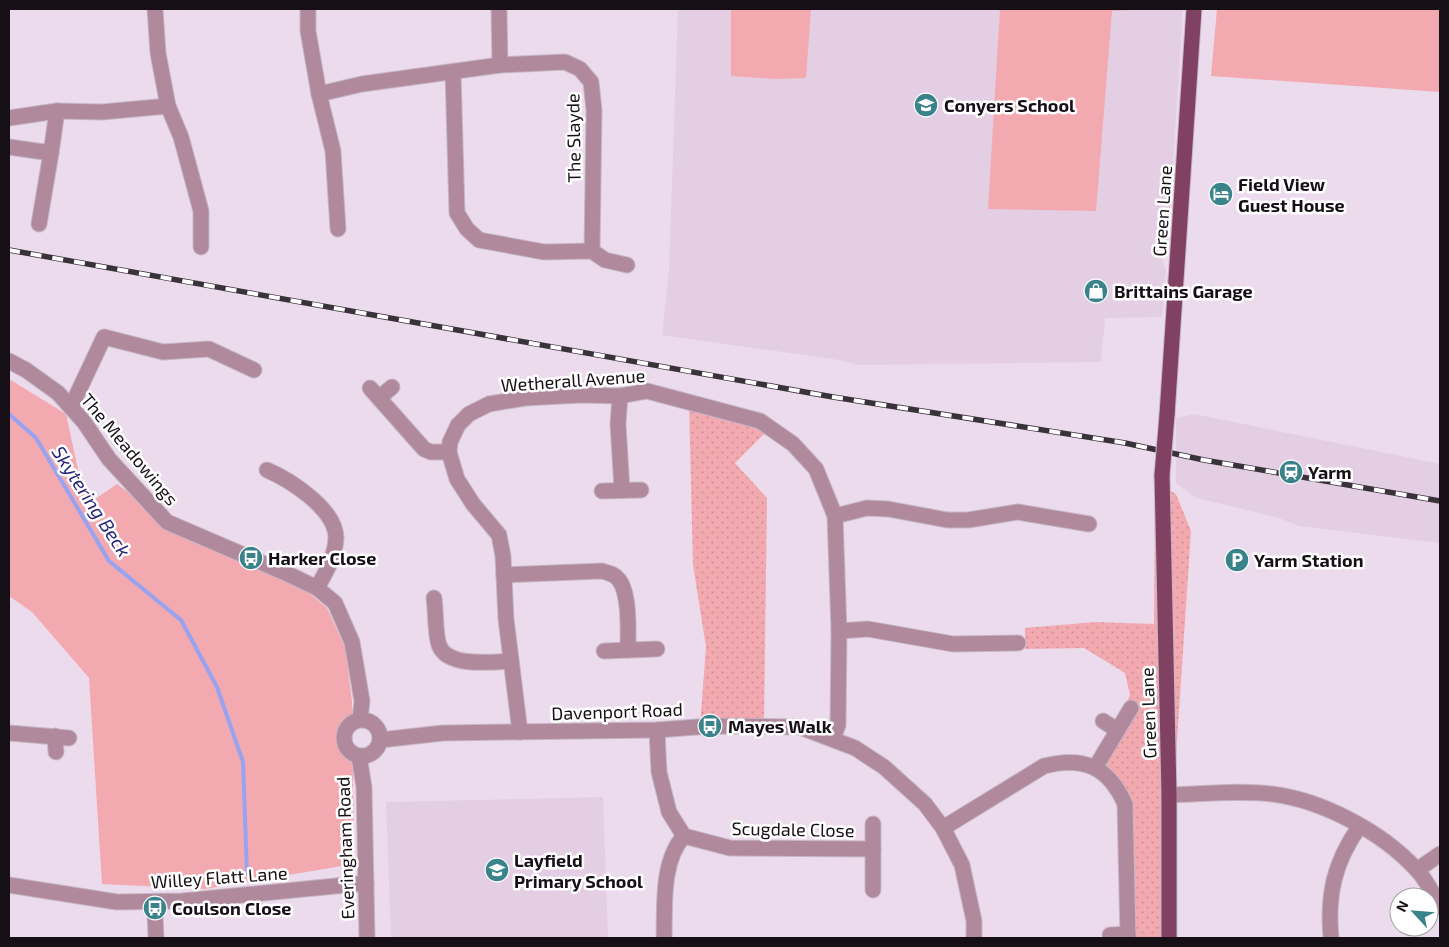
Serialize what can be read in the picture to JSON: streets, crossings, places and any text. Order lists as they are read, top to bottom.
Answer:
{
  "streets": {
    "main road": ["Green Lane"],
    "street": [
      "The Slayde",
      "Wetherall Avenue",
      "The Meadowings",
      "Davenport Road",
      "Scugdale Close",
      "Everingham Road",
      "Willey Flatt Lane"
    ]
  },
  "crossings": [
    ["Wetherall Avenue", "Davenport Road"],
    ["The Meadowings", "Davenport Road"],
    ["The Meadowings", "Everingham Road"],
    ["Davenport Road", "Everingham Road"],
    ["Everingham Road", "Willey Flatt Lane"]
  ],
  "water": ["Skytering Beck"],
  "places": {
    "school or university": ["Conyers School", "Layfield Primary School"],
    "hotel": ["Field View Guest House"],
    "shop": ["Brittains Garage"],
    "station": ["Yarm"],
    "bus stop": ["Harker Close", "Mayes Walk", "Coulson Close"],
    "parking": ["Yarm Station"]
  },
  "north": "top left"
}
